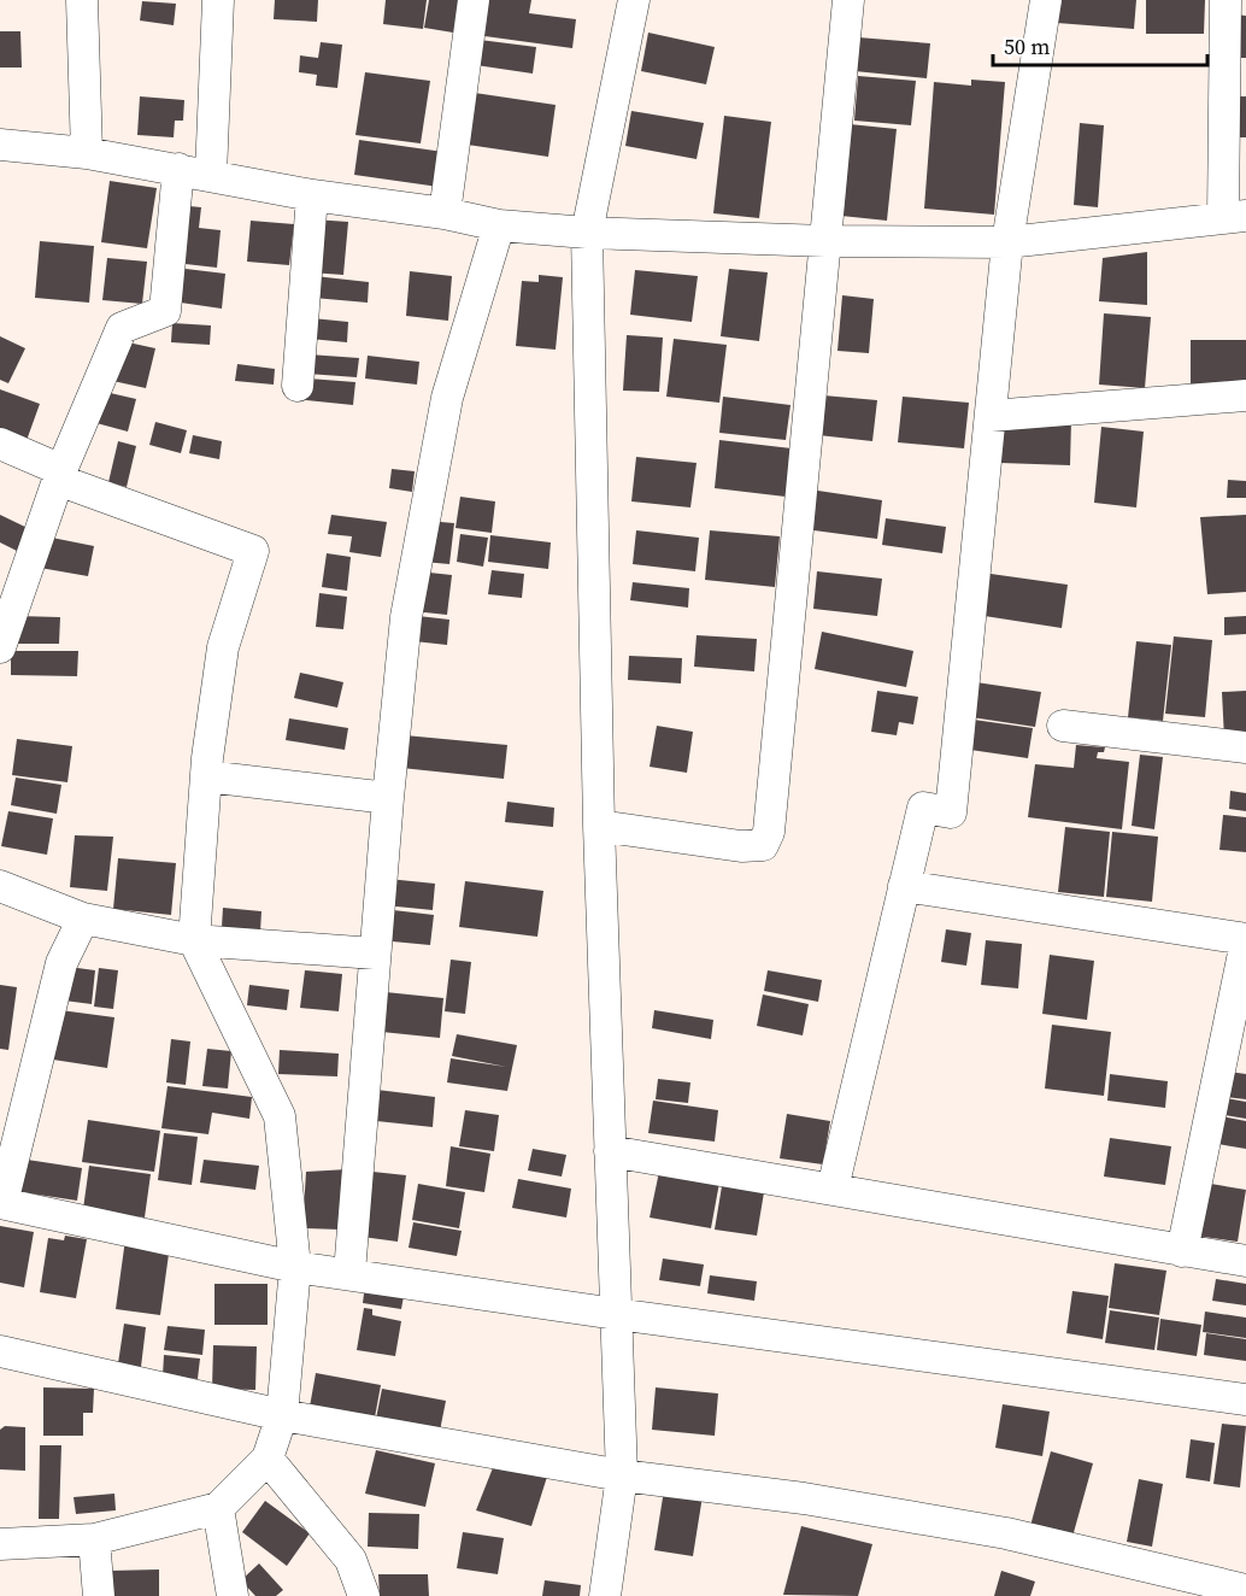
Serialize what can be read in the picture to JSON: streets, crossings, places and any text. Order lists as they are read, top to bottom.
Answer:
{
  "scale_bar": "50 m"
}
